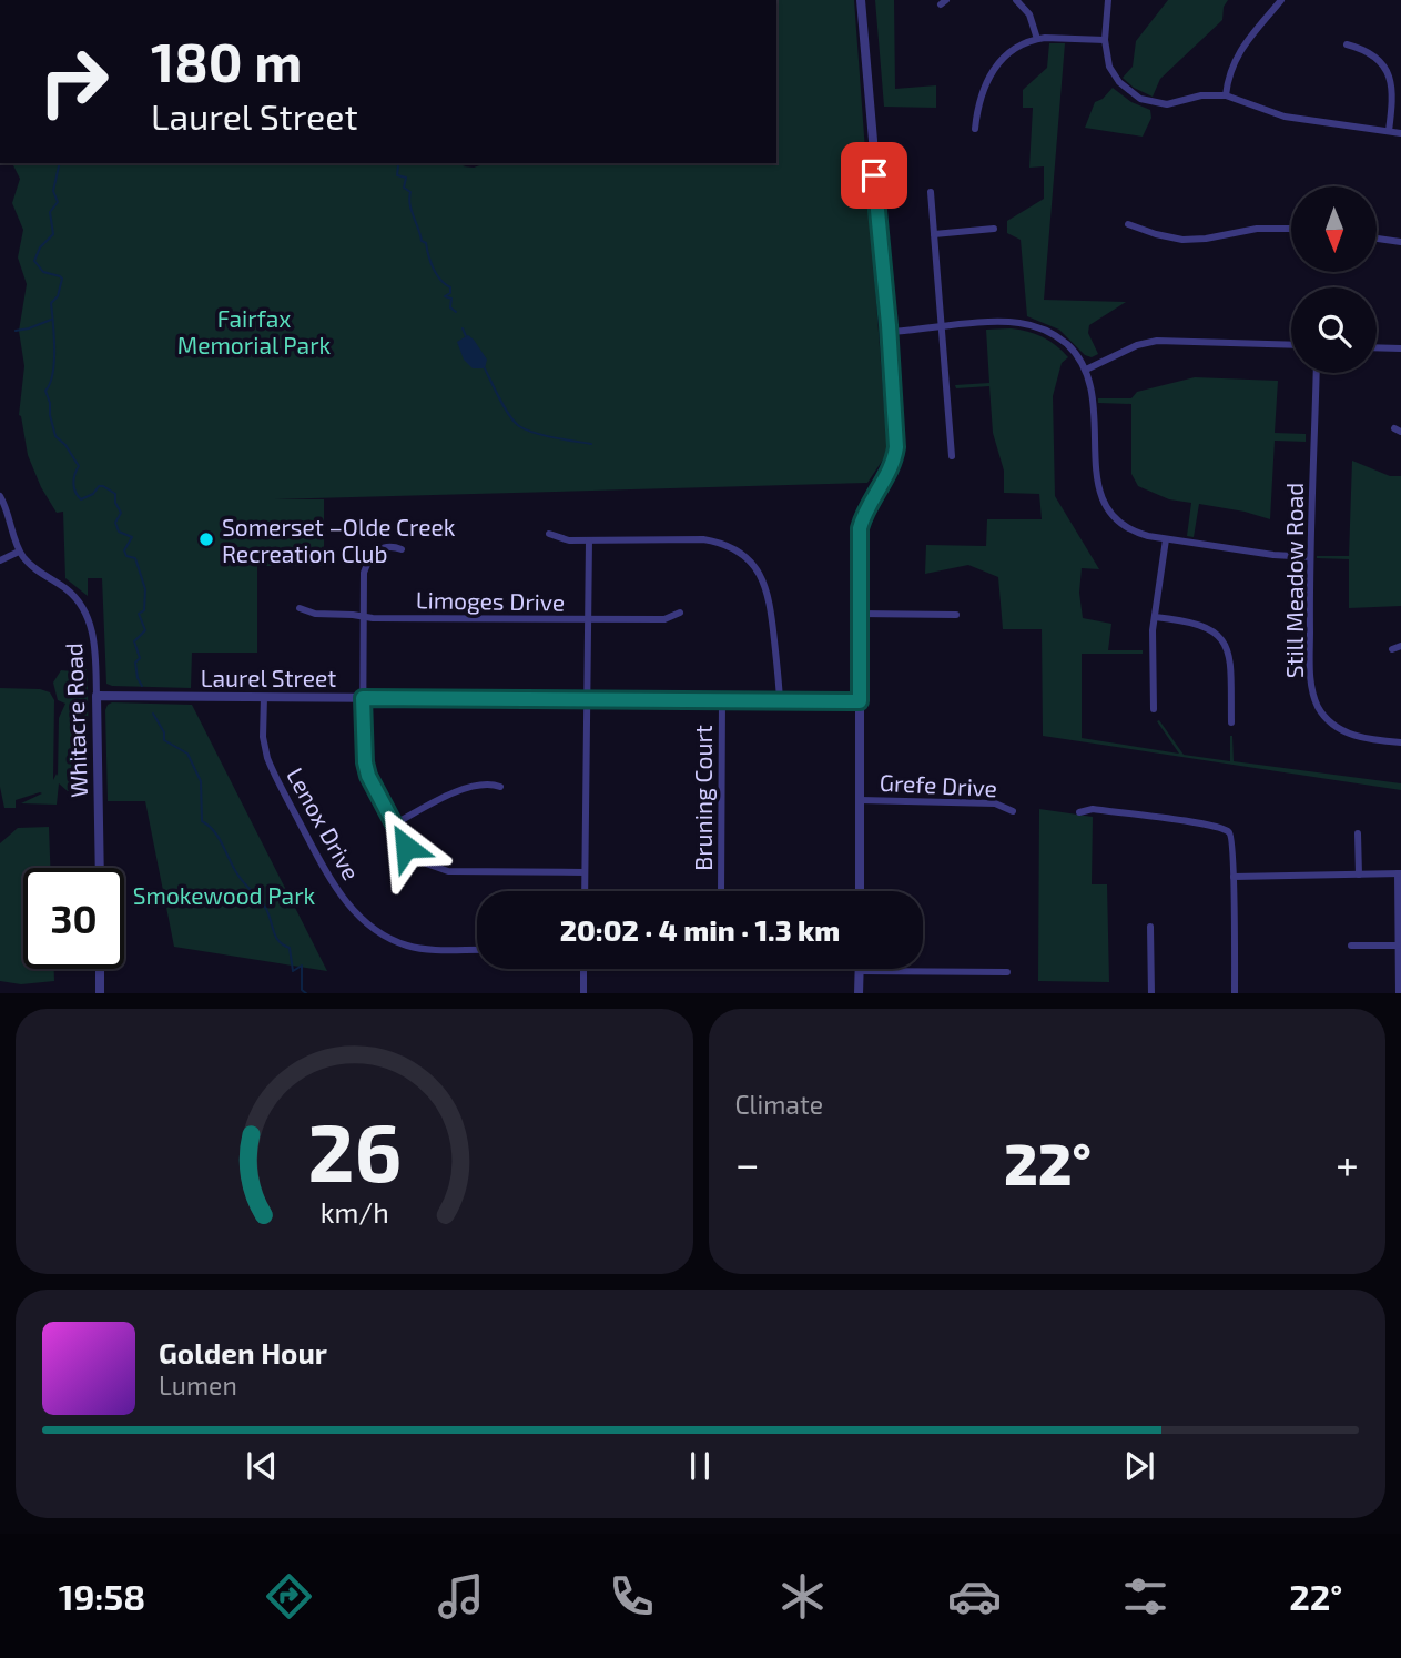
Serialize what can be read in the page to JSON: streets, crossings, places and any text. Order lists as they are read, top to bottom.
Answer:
{
  "streets": {
    "street": [
      "Still Meadow Road",
      "Limoges Drive",
      "Laurel Street",
      "Whitacre Road",
      "Grefe Drive",
      "Bruning Court",
      "Lenox Drive"
    ]
  },
  "crossings": [
    ["Laurel Street", "Whitacre Road"],
    ["Laurel Street", "Bruning Court"],
    ["Laurel Street", "Lenox Drive"]
  ],
  "parks": ["Fairfax Memorial Park", "Smokewood Park"],
  "places": ["Somerset –Olde Creek Recreation Club"],
  "north": "bottom",
  "page": {
    "turn": ["180 m", "Laurel Street"],
    "limit": "30",
    "trip": "20:02 · 4 min · 1.3 km",
    "tile": "Climate",
    "heat": ["−", "22°", "+"],
    "song": ["Golden Hour", "Lumen"],
    "tabs": ["19:58", "22°"],
    "gauge": ["26", "km/h"]
  }
}
